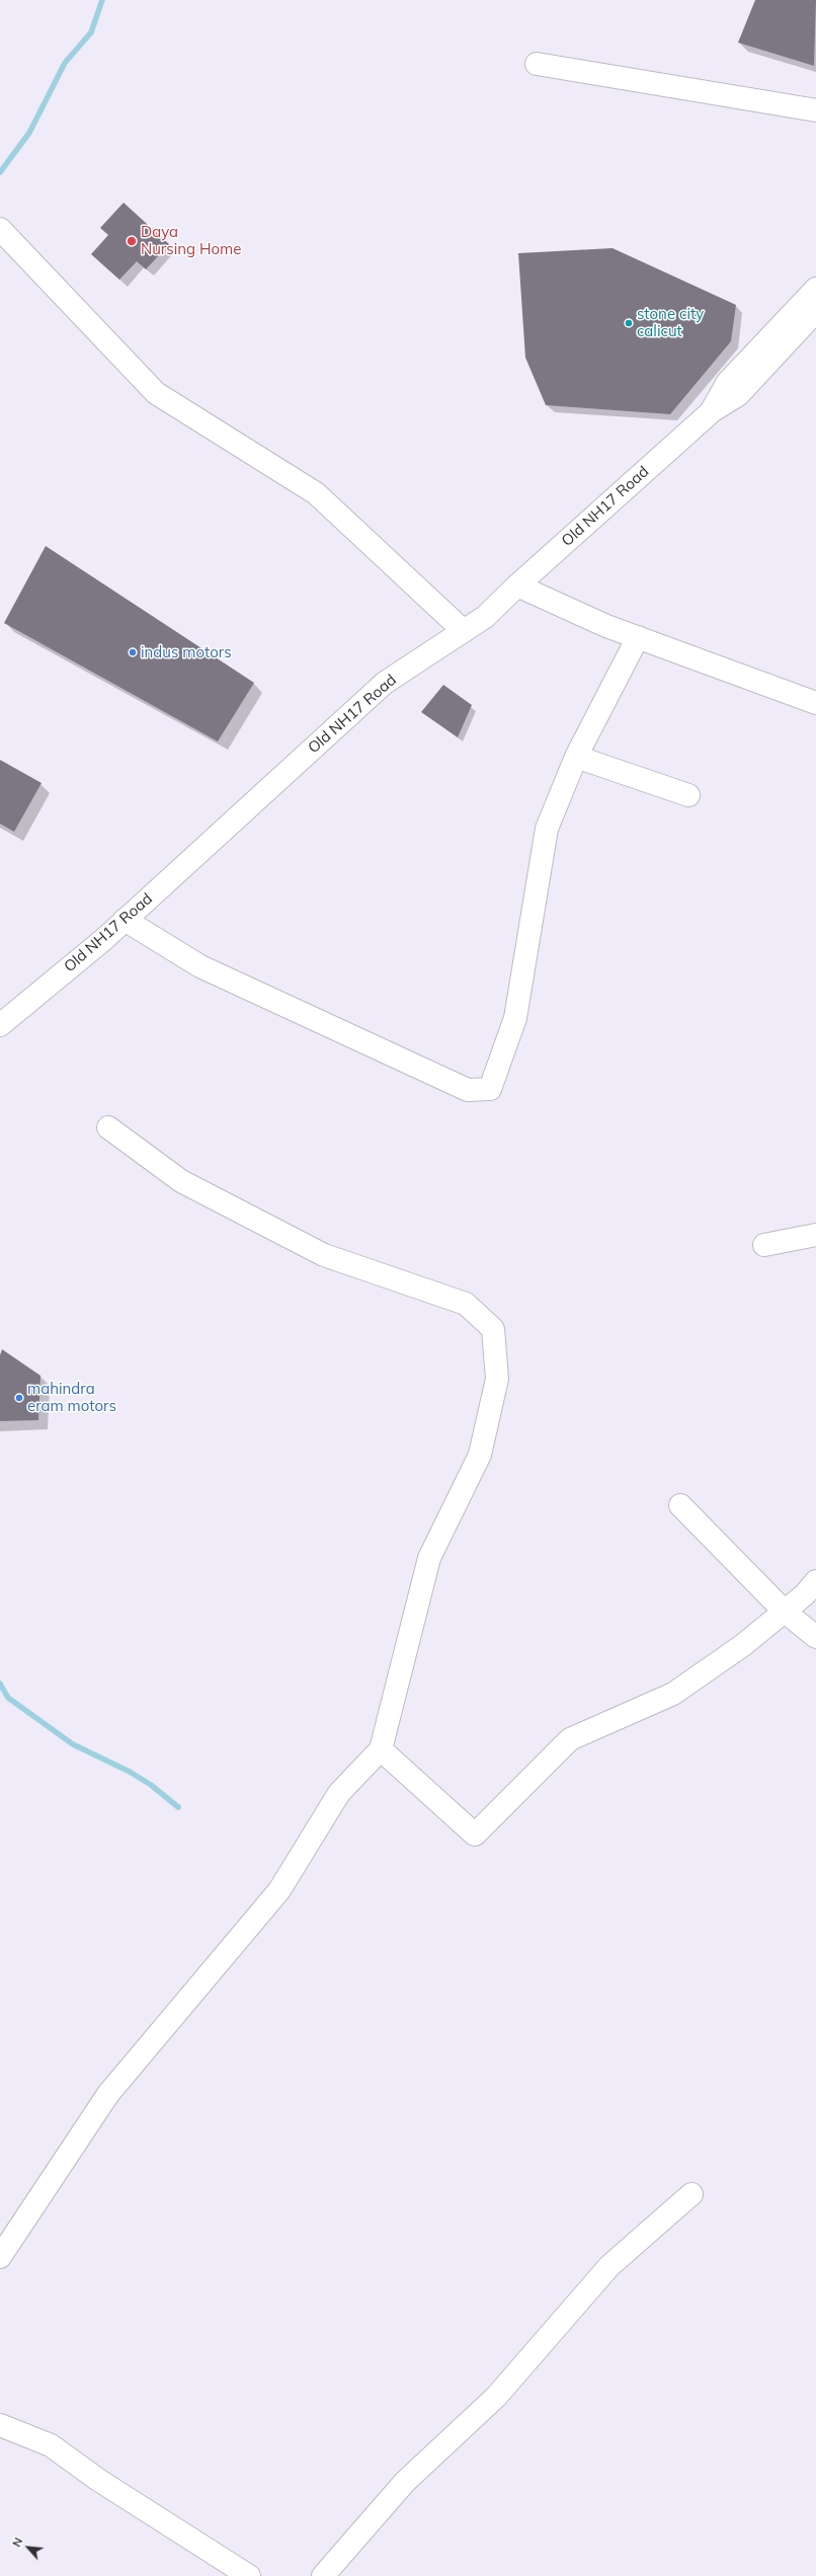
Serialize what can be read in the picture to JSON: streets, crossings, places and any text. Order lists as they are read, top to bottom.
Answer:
{
  "streets": {
    "street": ["Old NH17 Road"]
  },
  "places": [
    "Daya Nursing Home",
    "stone city calicut",
    "indus motors",
    "mahindra eram motors"
  ],
  "north": "top left"
}
